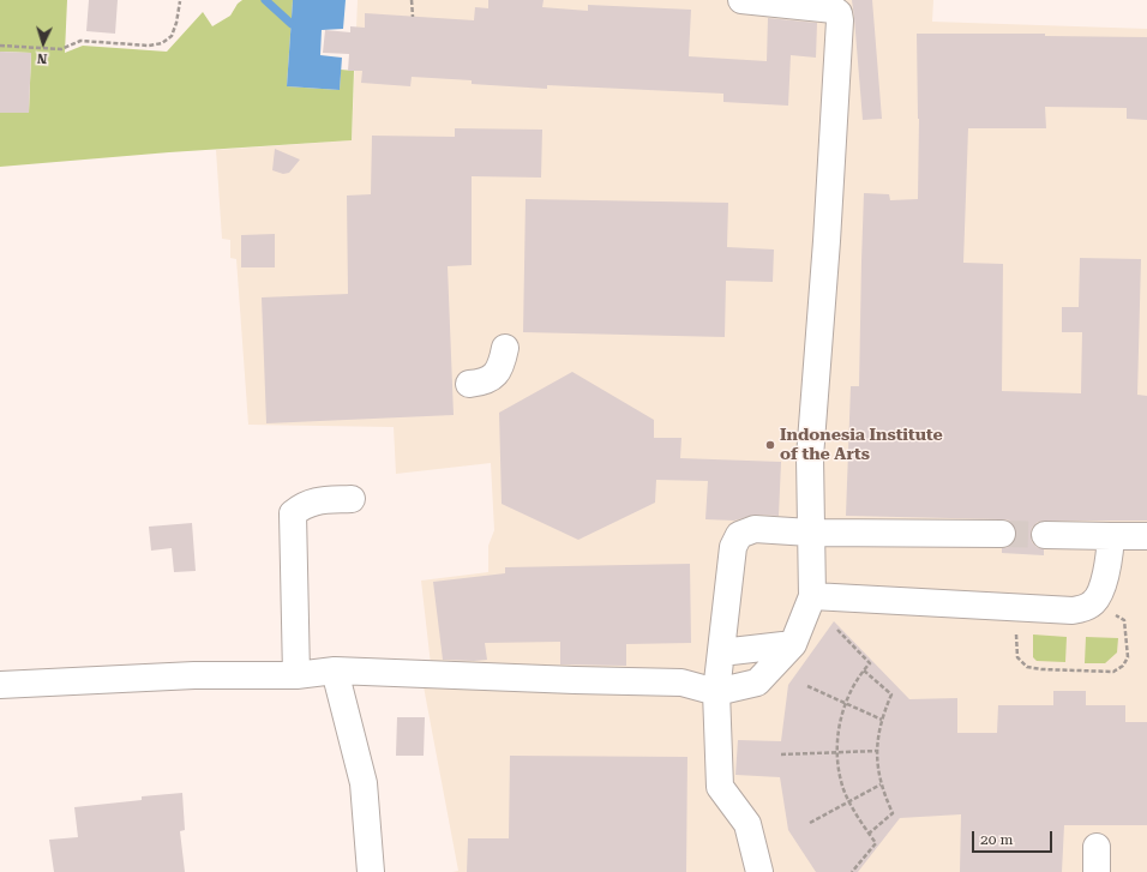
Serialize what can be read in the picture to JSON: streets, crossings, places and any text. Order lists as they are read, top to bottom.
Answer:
{
  "places": ["Indonesia Institute of the Arts"],
  "scale_bar": "20 m",
  "north": "bottom"
}
